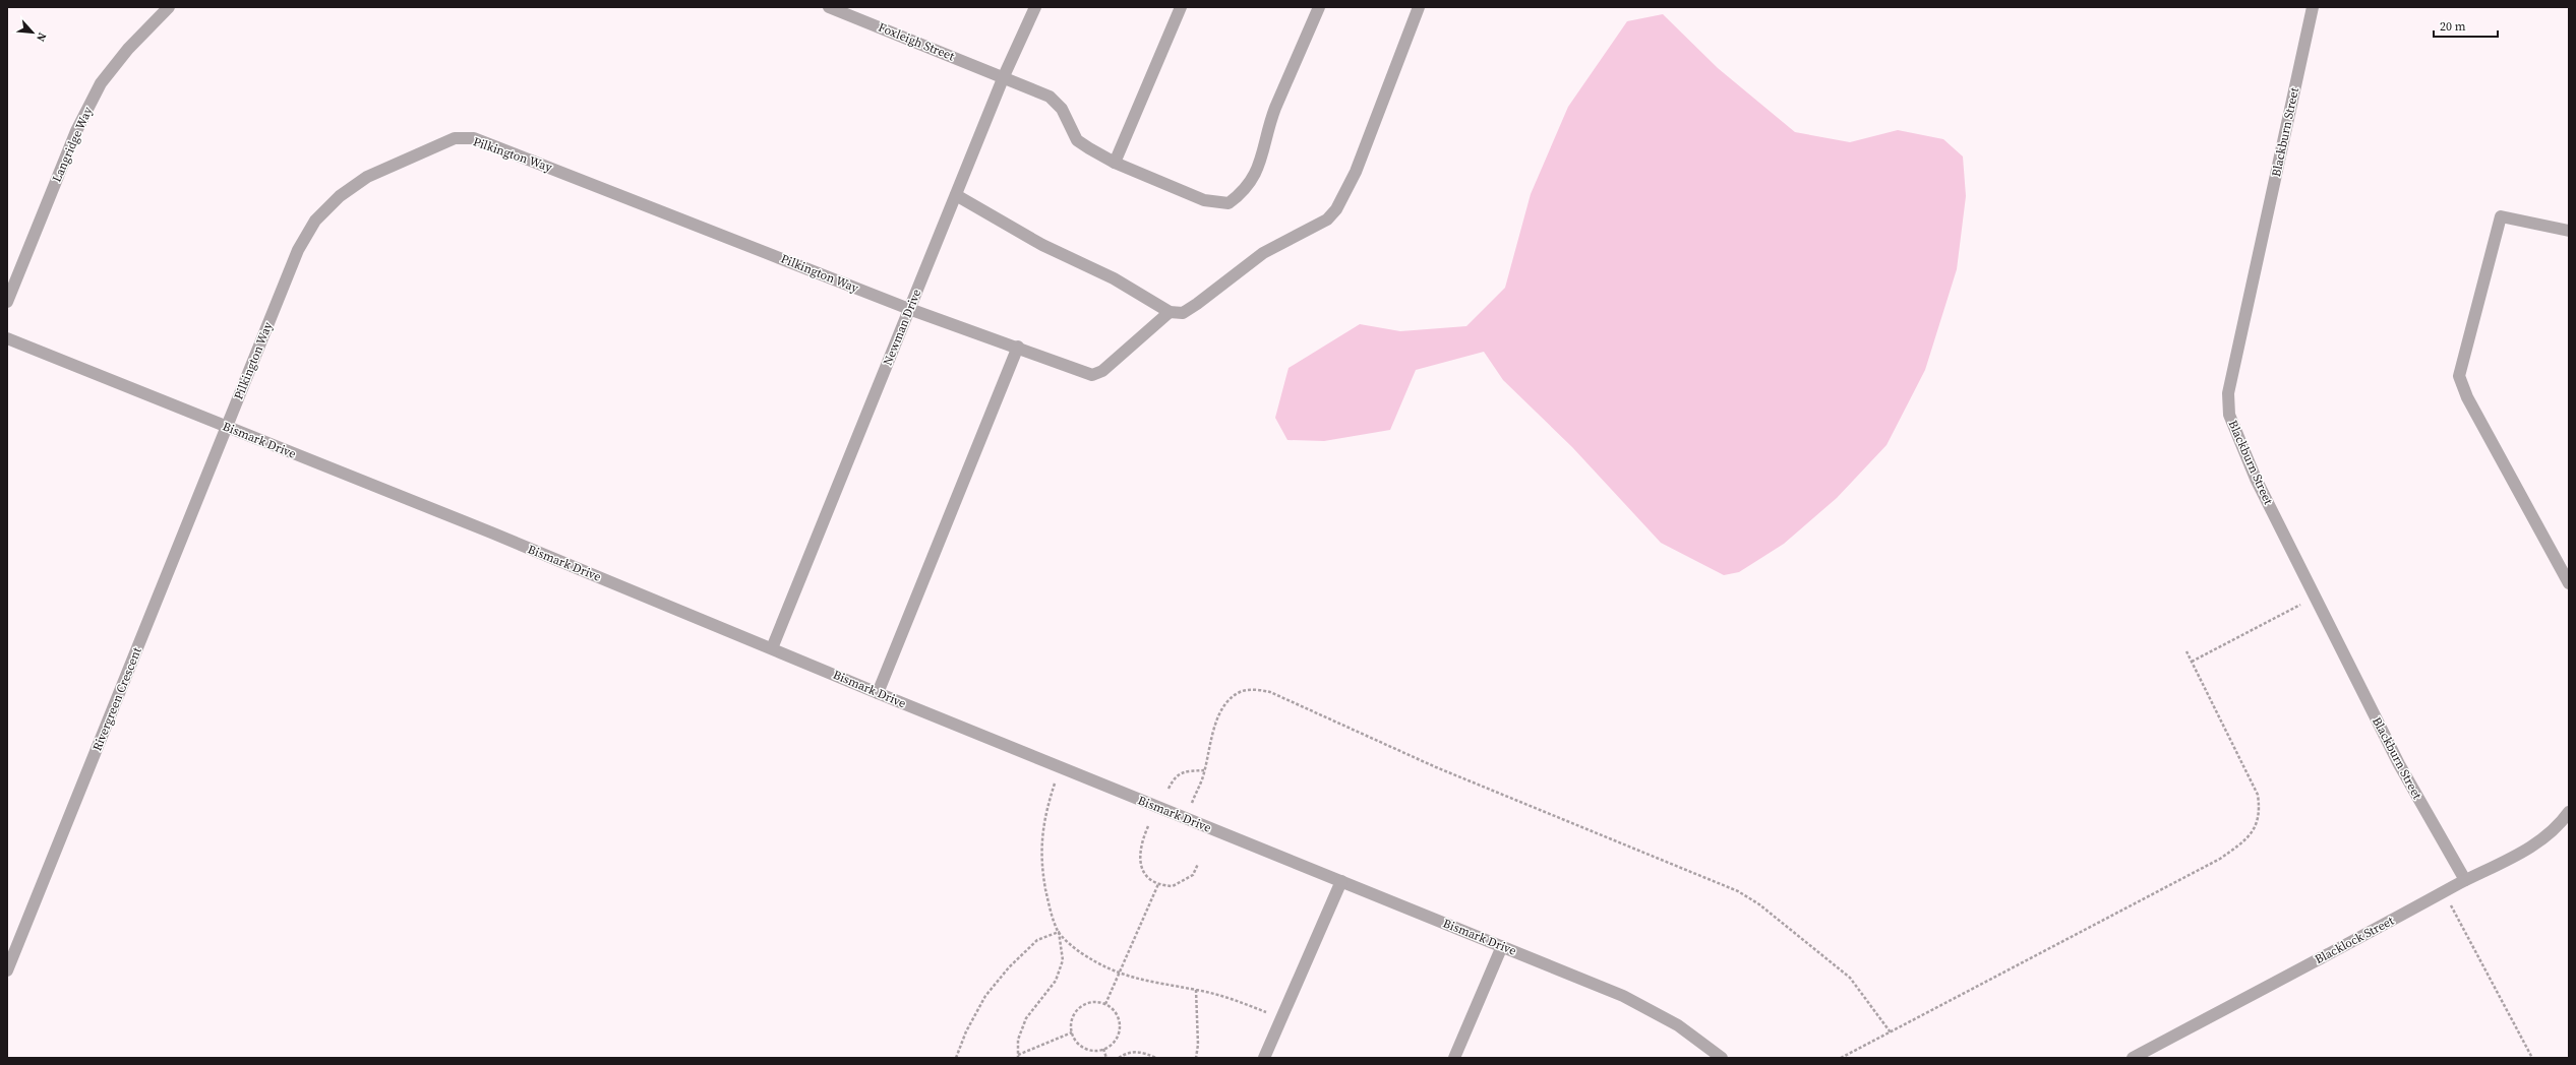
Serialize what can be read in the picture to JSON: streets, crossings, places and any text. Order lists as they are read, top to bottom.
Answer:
{
  "streets": {
    "street": [
      "Foxleigh Street",
      "Blackburn Street",
      "Langridge Way",
      "Pilkington Way",
      "Newman Drive",
      "Bismark Drive",
      "Rivergreen Crescent",
      "Blacklock Street"
    ]
  },
  "crossings": [
    ["Foxleigh Street", "Newman Drive"],
    ["Blackburn Street", "Blacklock Street"],
    ["Pilkington Way", "Newman Drive"],
    ["Pilkington Way", "Bismark Drive"],
    ["Pilkington Way", "Rivergreen Crescent"],
    ["Newman Drive", "Bismark Drive"],
    ["Bismark Drive", "Rivergreen Crescent"]
  ],
  "scale_bar": "20 m",
  "north": "bottom right"
}
